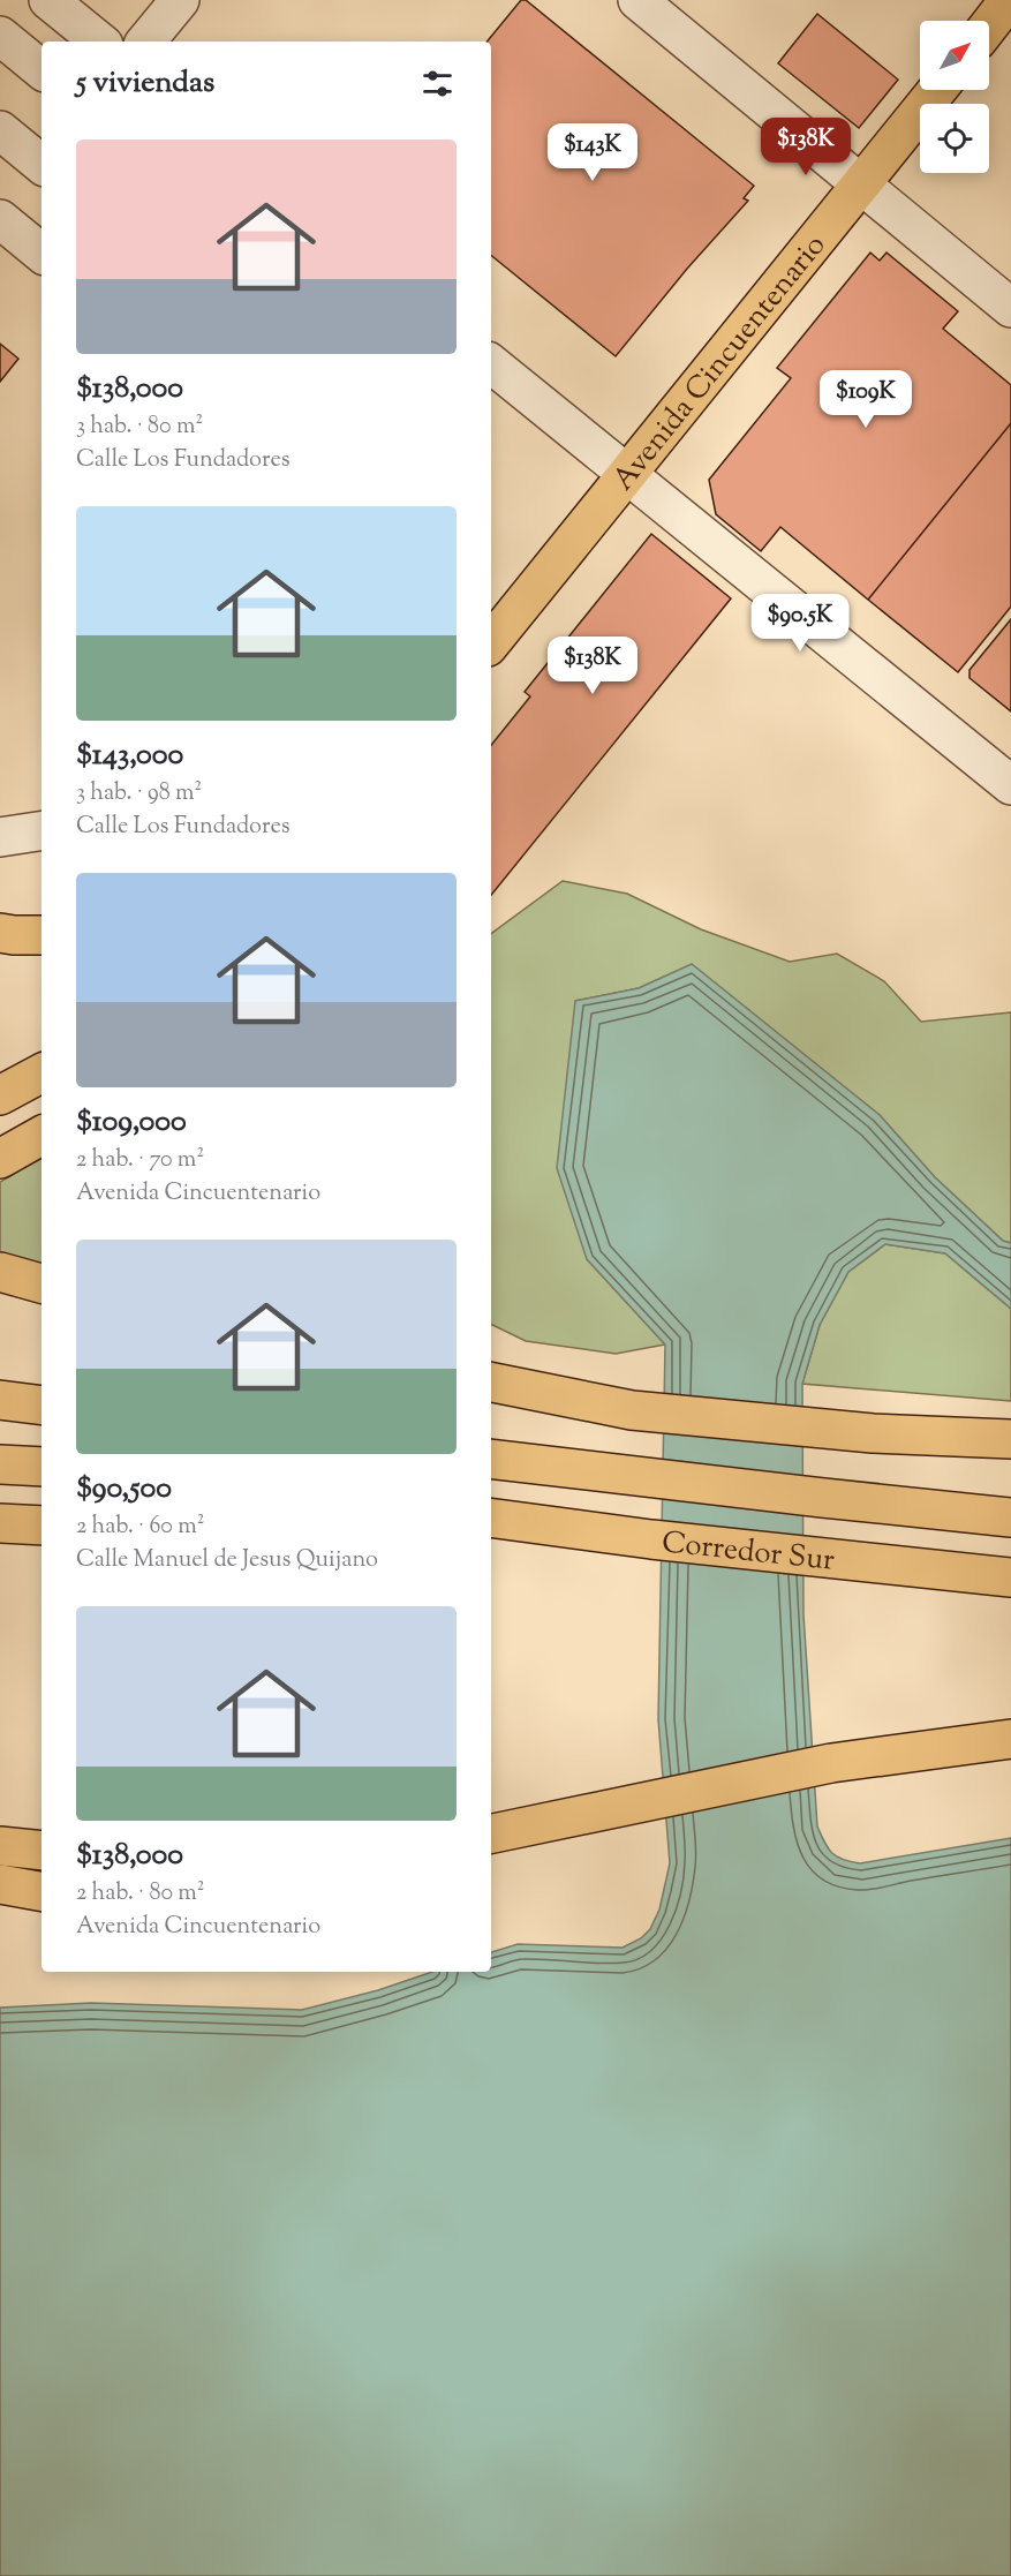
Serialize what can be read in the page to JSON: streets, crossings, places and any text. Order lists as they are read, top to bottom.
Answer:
{
  "streets": {
    "main road": ["Avenida Cincuentenario", "Corredor Sur"]
  },
  "north": "top right",
  "page": {
    "heading": "5 viviendas",
    "price": [
      "$138K",
      "$143K",
      "$109K",
      "$90.5K",
      "$138K"
    ],
    "list": [
      {
        "name": "$138,000",
        "note": "3 hab. · 80 m² · Calle Los Fundadores"
      },
      {
        "name": "$143,000",
        "note": "3 hab. · 98 m² · Calle Los Fundadores"
      },
      {
        "name": "$109,000",
        "note": "2 hab. · 70 m² · Avenida Cincuentenario"
      },
      {
        "name": "$90,500",
        "note": "2 hab. · 60 m² · Calle Manuel de Jesus Quijano"
      },
      {
        "name": "$138,000",
        "note": "2 hab. · 80 m² · Avenida Cincuentenario"
      }
    ]
  }
}
